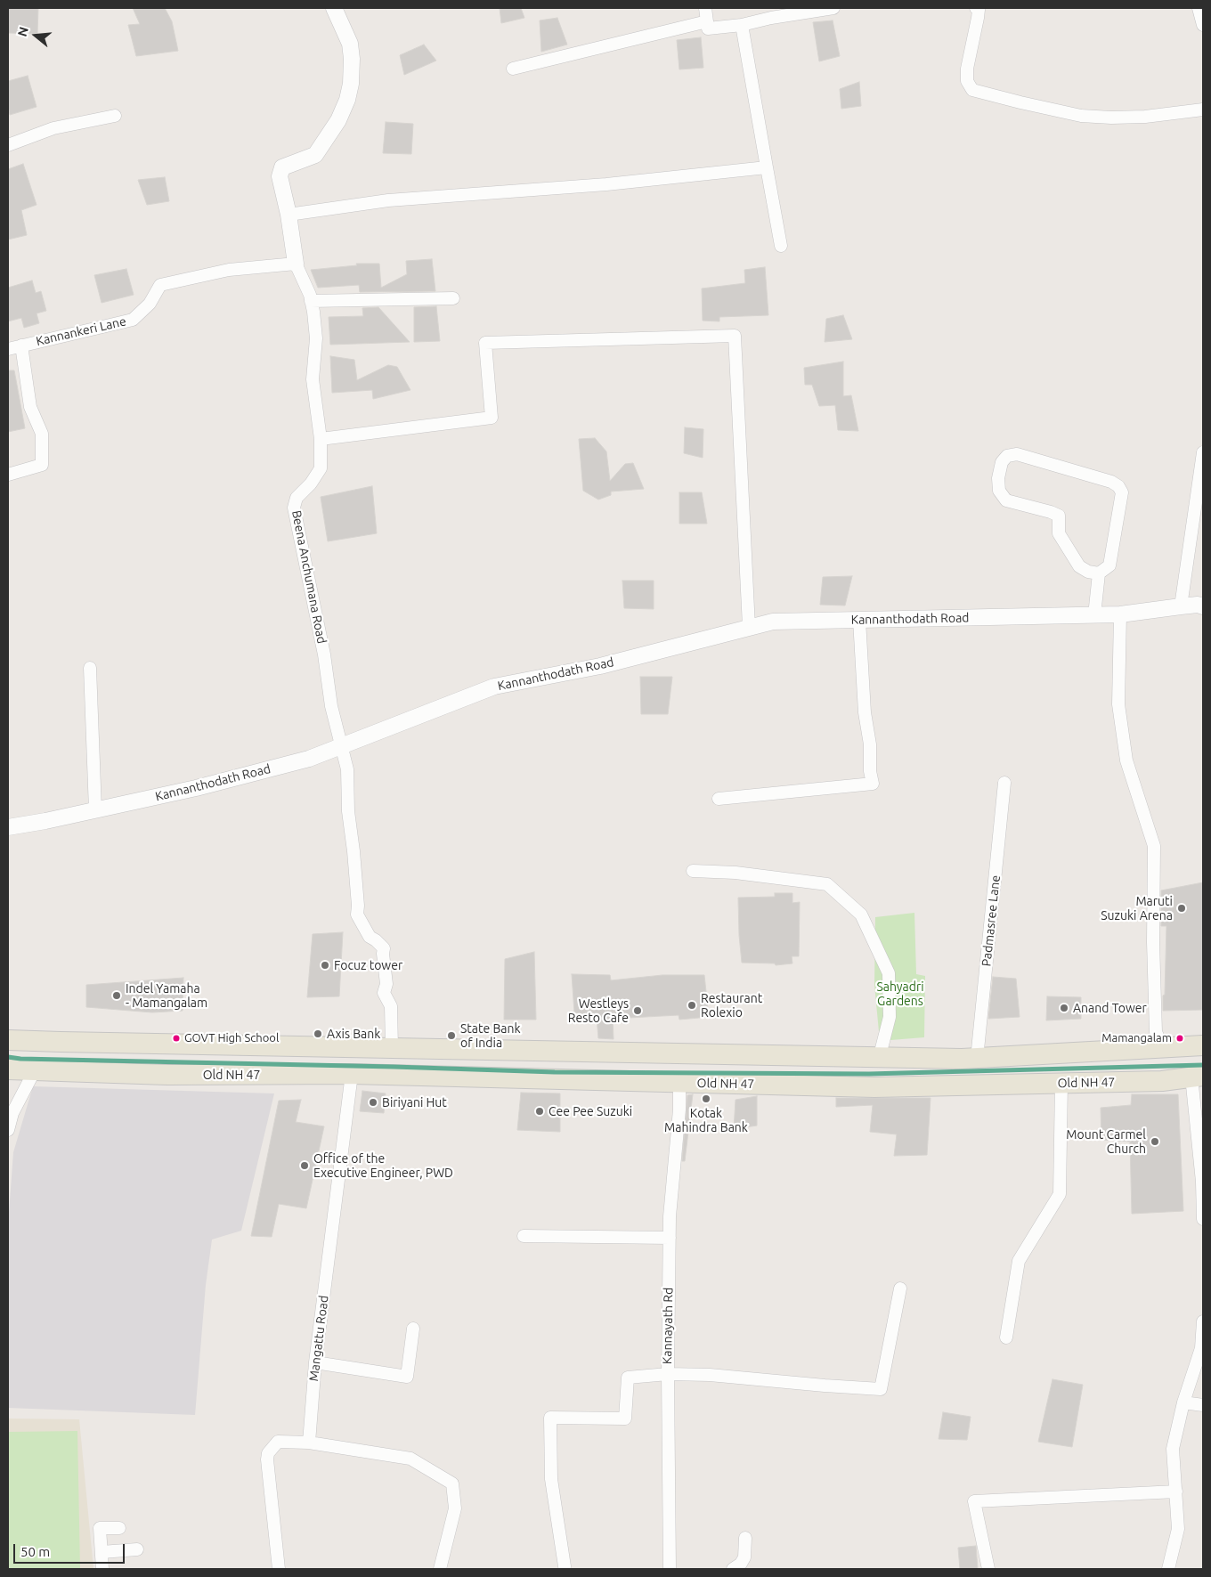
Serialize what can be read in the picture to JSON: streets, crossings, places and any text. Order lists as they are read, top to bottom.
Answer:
{
  "streets": {
    "main road": ["Old NH 47"],
    "street": [
      "Kannankeri Lane",
      "Beena Anchumana Road",
      "Kannanthodath Road",
      "Padmasree Lane",
      "Kannayath Rd",
      "Mangattu Road"
    ]
  },
  "crossings": [
    ["Kannankeri Lane", "Beena Anchumana Road"],
    ["Beena Anchumana Road", "Kannanthodath Road"],
    ["Old NH 47", "Kannayath Rd"],
    ["Old NH 47", "Mangattu Road"]
  ],
  "parks": ["Sahyadri Gardens"],
  "places": [
    "Maruti Suzuki Arena",
    "Focuz tower",
    "Indel Yamaha - Mamangalam",
    "Restaurant Rolexio",
    "Anand Tower",
    "Westleys Resto Cafe",
    "Axis Bank",
    "State Bank of India",
    "GOVT High School",
    "Mamangalam",
    "Kotak Mahindra Bank",
    "Biriyani Hut",
    "Cee Pee Suzuki",
    "Mount Carmel Church",
    "Office of the Executive Engineer, PWD"
  ],
  "scale_bar": "50 m",
  "north": "left"
}
